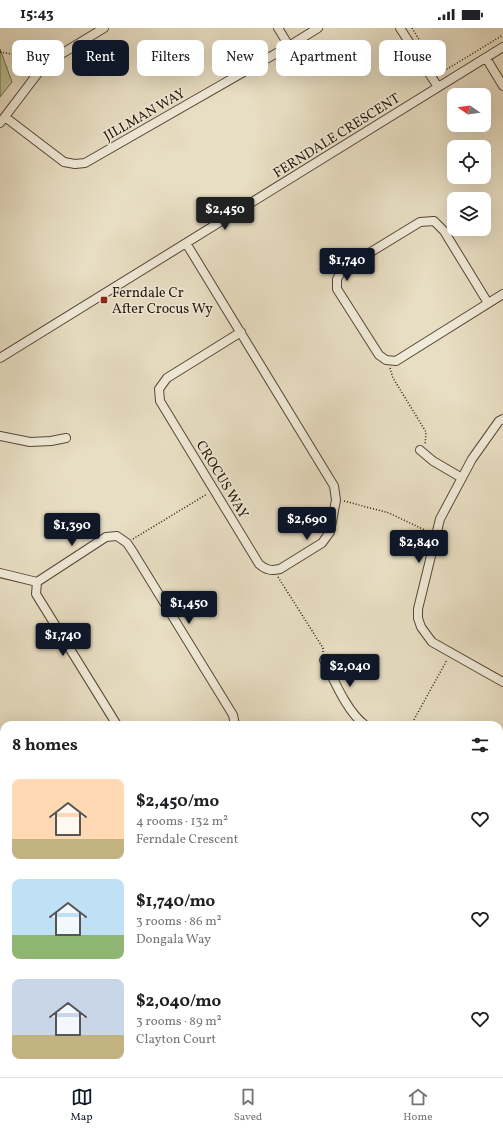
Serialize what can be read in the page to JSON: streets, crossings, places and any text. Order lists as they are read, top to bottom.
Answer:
{
  "streets": {
    "street": ["JILLMAN WAY", "FERNDALE CRESCENT", "CROCUS WAY"]
  },
  "places": {
    "transit": ["Ferndale Cr After Crocus Wy"]
  },
  "north": "left",
  "page": {
    "status": "15:43",
    "chip": [
      "Buy",
      "Rent",
      "Filters",
      "New",
      "Apartment",
      "House"
    ],
    "price": [
      "$2,450",
      "$1,740",
      "$2,690",
      "$1,390",
      "$2,840",
      "$1,450",
      "$1,740",
      "$2,040"
    ],
    "heading": "8 homes",
    "list": [
      {
        "name": "$2,450/mo",
        "note": "4 rooms · 132 m² · Ferndale Crescent"
      },
      {
        "name": "$1,740/mo",
        "note": "3 rooms · 86 m² · Dongala Way"
      },
      {
        "name": "$2,040/mo",
        "note": "3 rooms · 89 m² · Clayton Court"
      }
    ],
    "tabs": ["Map", "Saved", "Home"]
  }
}
